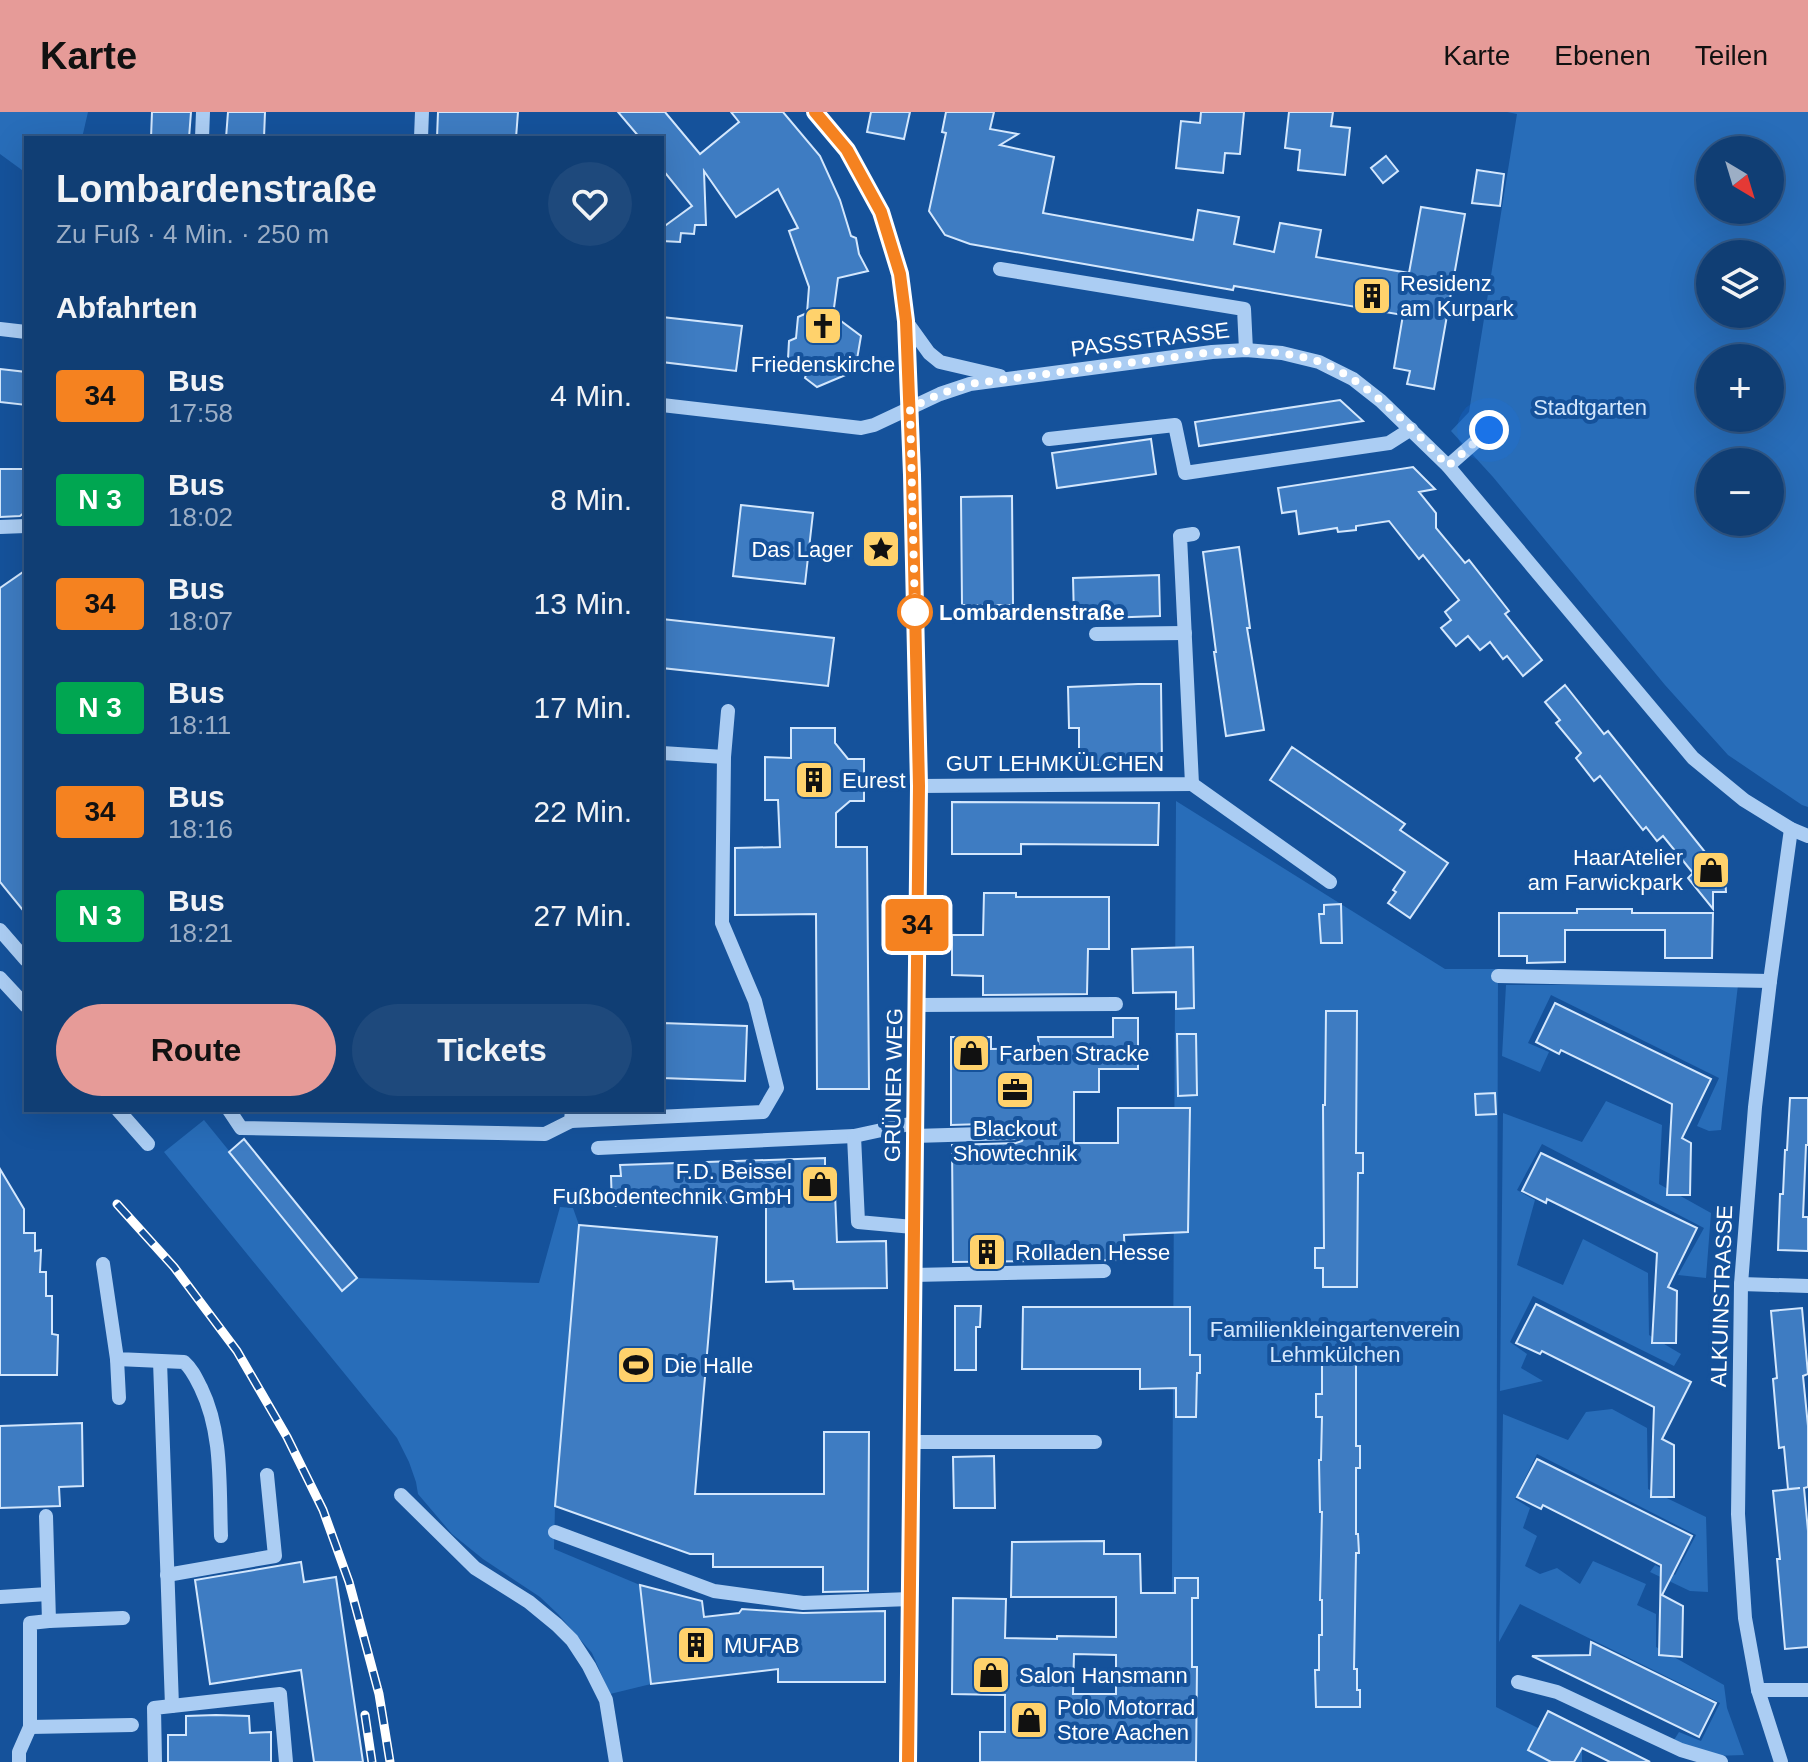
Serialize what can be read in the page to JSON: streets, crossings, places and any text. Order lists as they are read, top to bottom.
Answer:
{
  "streets": {
    "street": [
      "PASSSTRASSE",
      "GUT LEHMKÜLCHEN",
      "GRÜNER WEG",
      "ALKUINSTRASSE"
    ]
  },
  "crossings": [
    ["PASSSTRASSE", "GRÜNER WEG"],
    ["PASSSTRASSE", "ALKUINSTRASSE"],
    ["GUT LEHMKÜLCHEN", "GRÜNER WEG"]
  ],
  "parks": ["Stadtgarten", "Familienkleingartenverein Lehmkülchen"],
  "places": {
    "building": [
      "Residenz am Kurpark",
      "Eurest",
      "Rolladen Hesse",
      "MUFAB"
    ],
    "church": ["Friedenskirche"],
    "place": ["Das Lager"],
    "other": ["Lombardenstraße"],
    "shop": [
      "HaarAtelier am Farwickpark",
      "Farben Stracke",
      "F.D. Beissel Fußbodentechnik GmbH",
      "Salon Hansmann",
      "Polo Motorrad Store Aachen"
    ],
    "office": ["Blackout Showtechnik"],
    "sports": ["Die Halle"]
  },
  "lines": ["bus line 34"],
  "north": "bottom right",
  "page": {
    "header": "Karte",
    "nav": ["Karte", "Ebenen", "Teilen"],
    "on_map": "34",
    "map_buttons": ["+", "−"],
    "heading": [
      ["Lombardenstraße", "Zu Fuß · 4 Min. · 250 m"],
      "Abfahrten"
    ],
    "list": [
      {
        "mark": "34",
        "name": "Bus",
        "note": "17:58",
        "value": "4 Min."
      },
      {
        "mark": "N 3",
        "name": "Bus",
        "note": "18:02",
        "value": "8 Min."
      },
      {
        "mark": "34",
        "name": "Bus",
        "note": "18:07",
        "value": "13 Min."
      },
      {
        "mark": "N 3",
        "name": "Bus",
        "note": "18:11",
        "value": "17 Min."
      },
      {
        "mark": "34",
        "name": "Bus",
        "note": "18:16",
        "value": "22 Min."
      },
      {
        "mark": "N 3",
        "name": "Bus",
        "note": "18:21",
        "value": "27 Min."
      }
    ],
    "buttons": ["Route", "Tickets"]
  }
}
